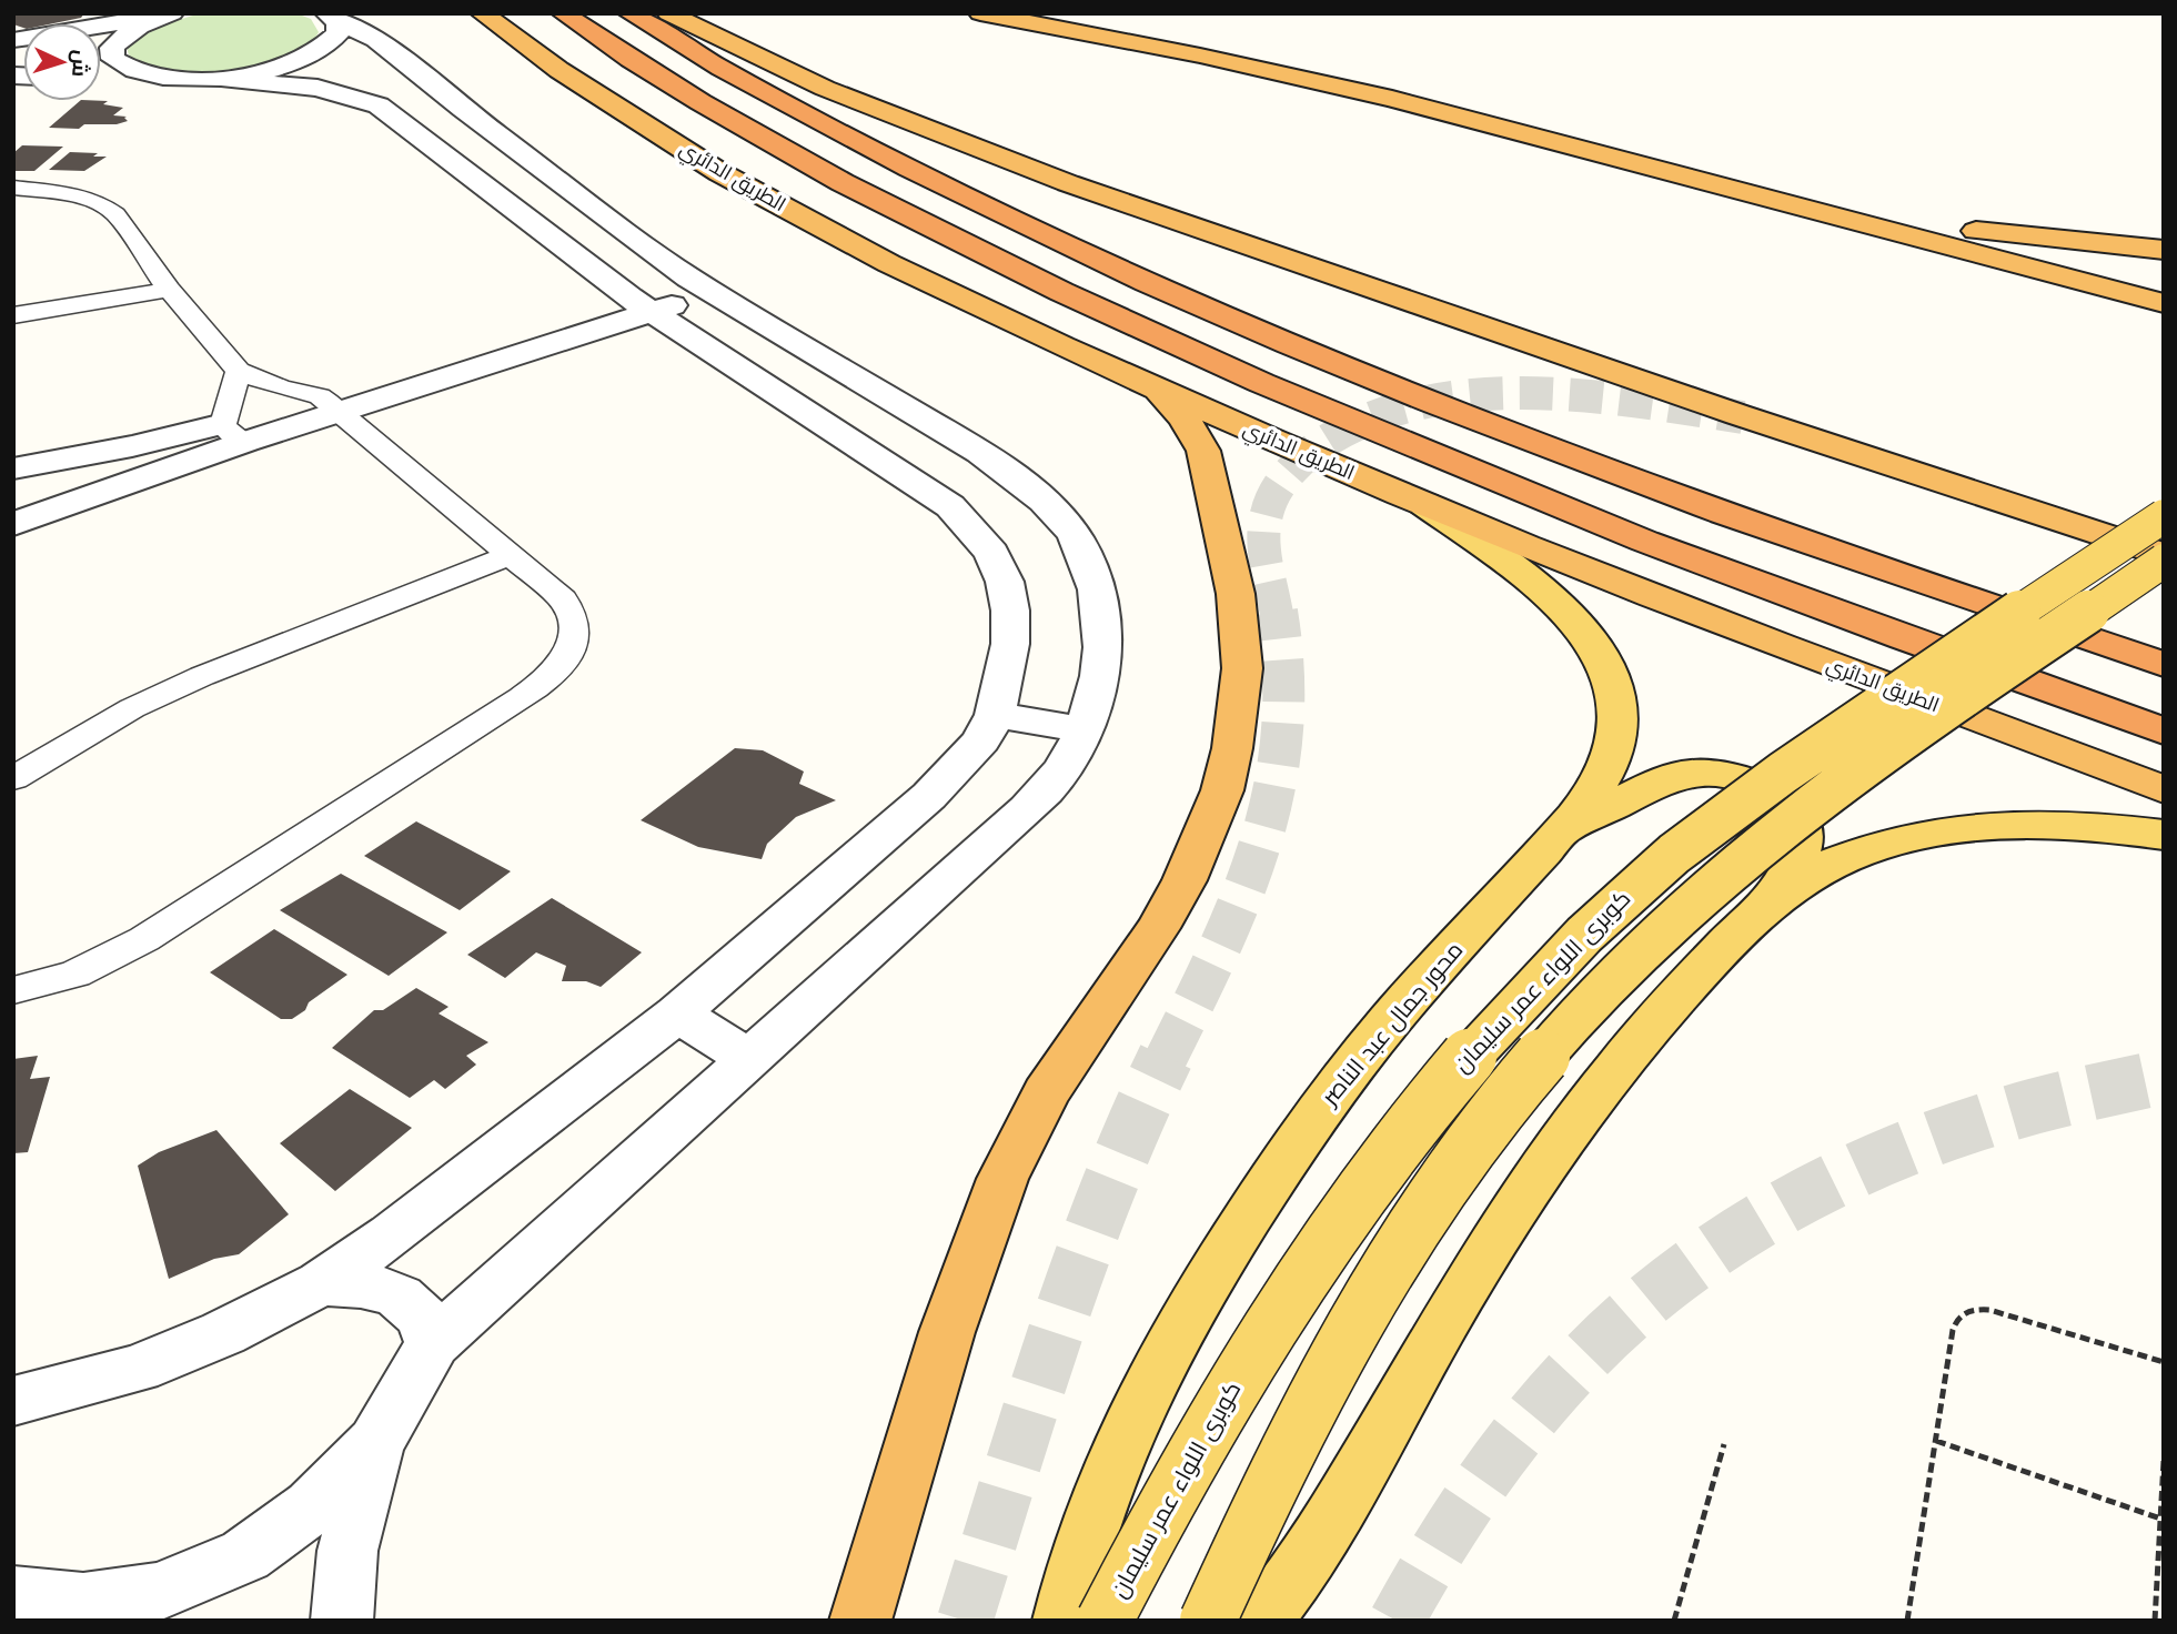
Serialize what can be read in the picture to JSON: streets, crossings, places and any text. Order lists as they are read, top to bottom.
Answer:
{
  "streets": {
    "highway": ["الطريق الدائري"],
    "main road": ["كوبرى اللواء عمر سليمان", "محور جمال عبد الناصر"]
  },
  "crossings": [
    ["الطريق الدائري", "محور جمال عبد الناصر"]
  ],
  "north": "right"
}
